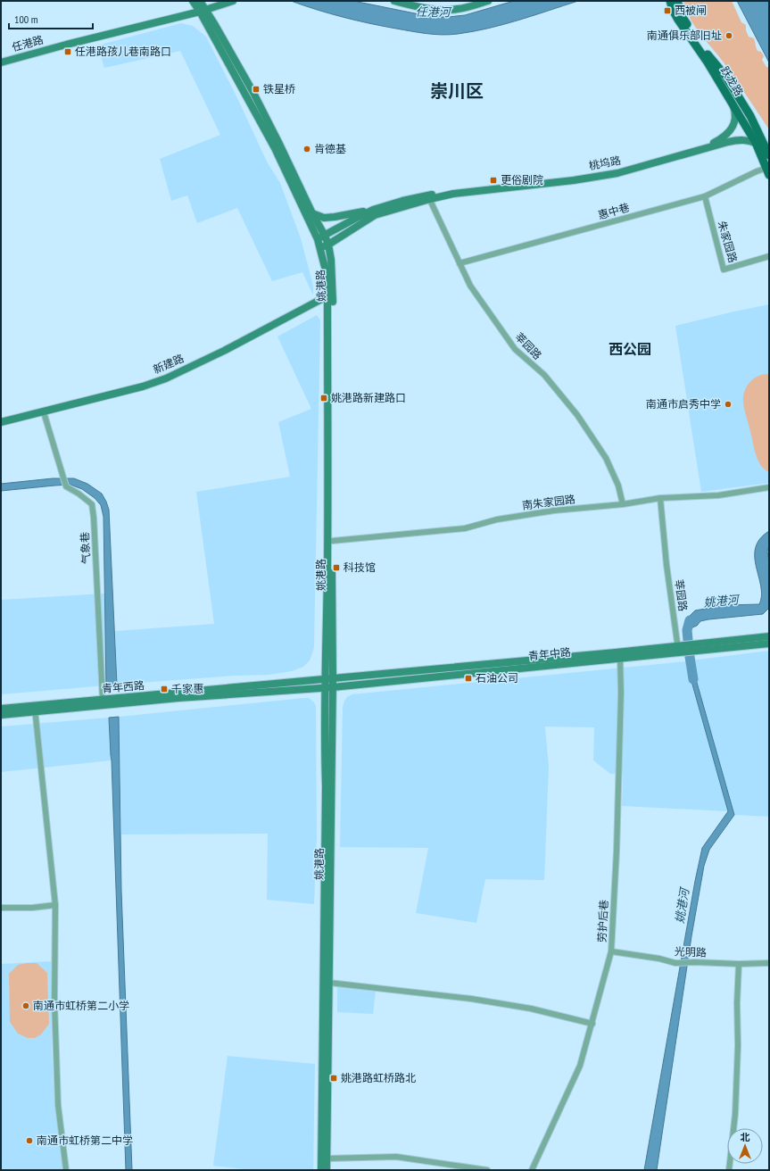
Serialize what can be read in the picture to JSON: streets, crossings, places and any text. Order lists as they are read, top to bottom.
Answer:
{
  "streets": {
    "main road": [
      "任港路",
      "跃龙路",
      "桃坞路",
      "姚港路",
      "新建路",
      "青年中路",
      "青年西路"
    ],
    "street": [
      "惠中巷",
      "朱家园路",
      "莘园路",
      "南朱家园路",
      "气象巷",
      "劳护后巷",
      "光明路"
    ]
  },
  "crossings": [
    ["任港路", "姚港路"],
    ["跃龙路", "桃坞路"],
    ["跃龙路", "惠中巷"],
    ["桃坞路", "姚港路"],
    ["桃坞路", "莘园路"],
    ["惠中巷", "朱家园路"],
    ["惠中巷", "莘园路"],
    ["姚港路", "新建路"],
    ["姚港路", "南朱家园路"],
    ["姚港路", "青年中路"],
    ["姚港路", "青年西路"],
    ["莘园路", "南朱家园路"],
    ["莘园路", "青年中路"],
    ["新建路", "气象巷"],
    ["气象巷", "青年西路"],
    ["青年中路", "青年西路"],
    ["青年中路", "劳护后巷"],
    ["劳护后巷", "光明路"]
  ],
  "districts": ["崇川区", "西公园"],
  "water": ["任港河", "姚港河"],
  "places": {
    "transit": [
      "西被闸",
      "任港路孩儿巷南路口",
      "铁星桥",
      "更俗剧院",
      "姚港路新建路口",
      "科技馆",
      "石油公司",
      "千家惠",
      "姚港路虹桥路北"
    ],
    "other": [
      "南通俱乐部旧址",
      "肯德基",
      "南通市启秀中学",
      "南通市虹桥第二小学",
      "南通市虹桥第二中学"
    ]
  },
  "scale_bar": "100 m",
  "north": "top"
}
